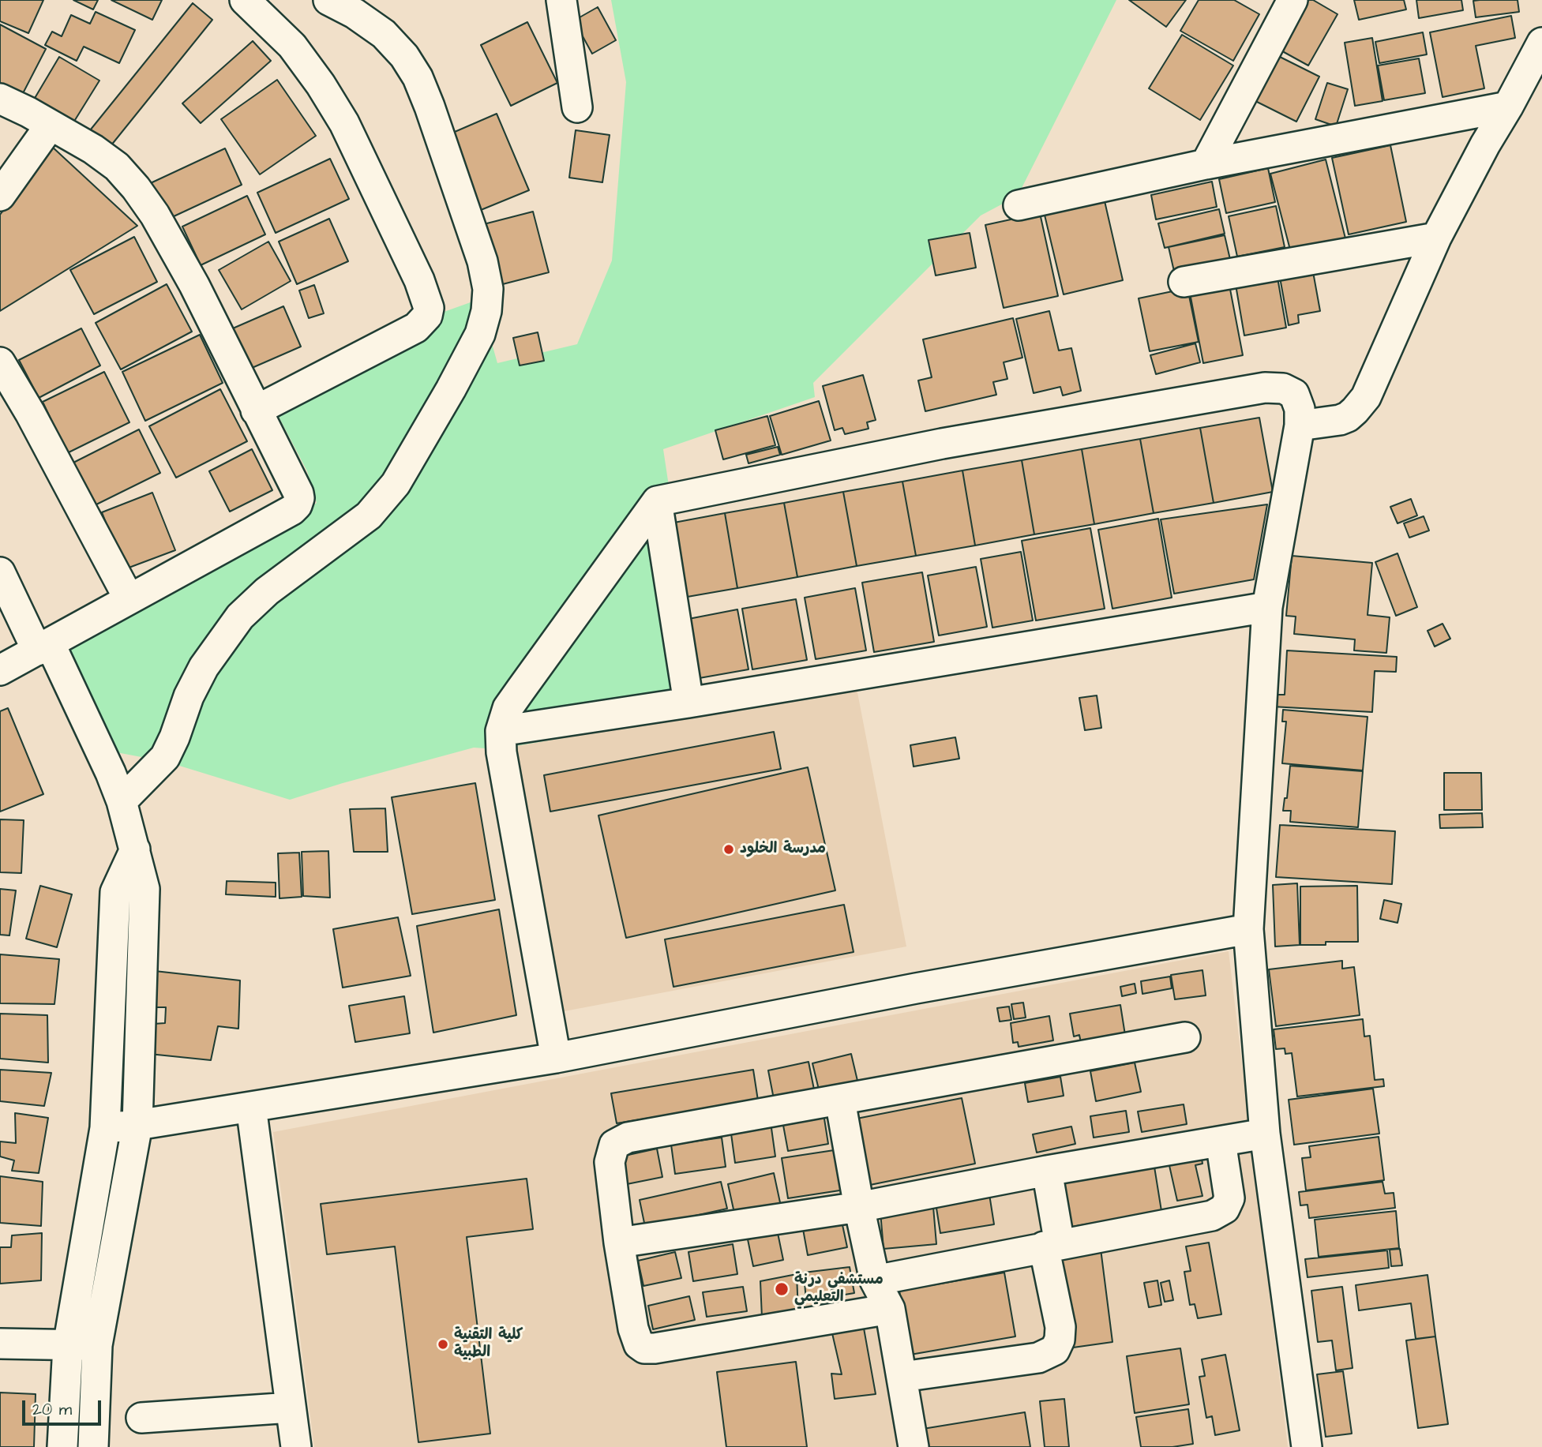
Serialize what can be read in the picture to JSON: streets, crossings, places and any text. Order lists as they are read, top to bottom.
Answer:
{
  "places": ["مدرسة الخلود", "مستشفي درنة التعليمي", "كلية التقنية الطبية"],
  "scale_bar": "20 m"
}
